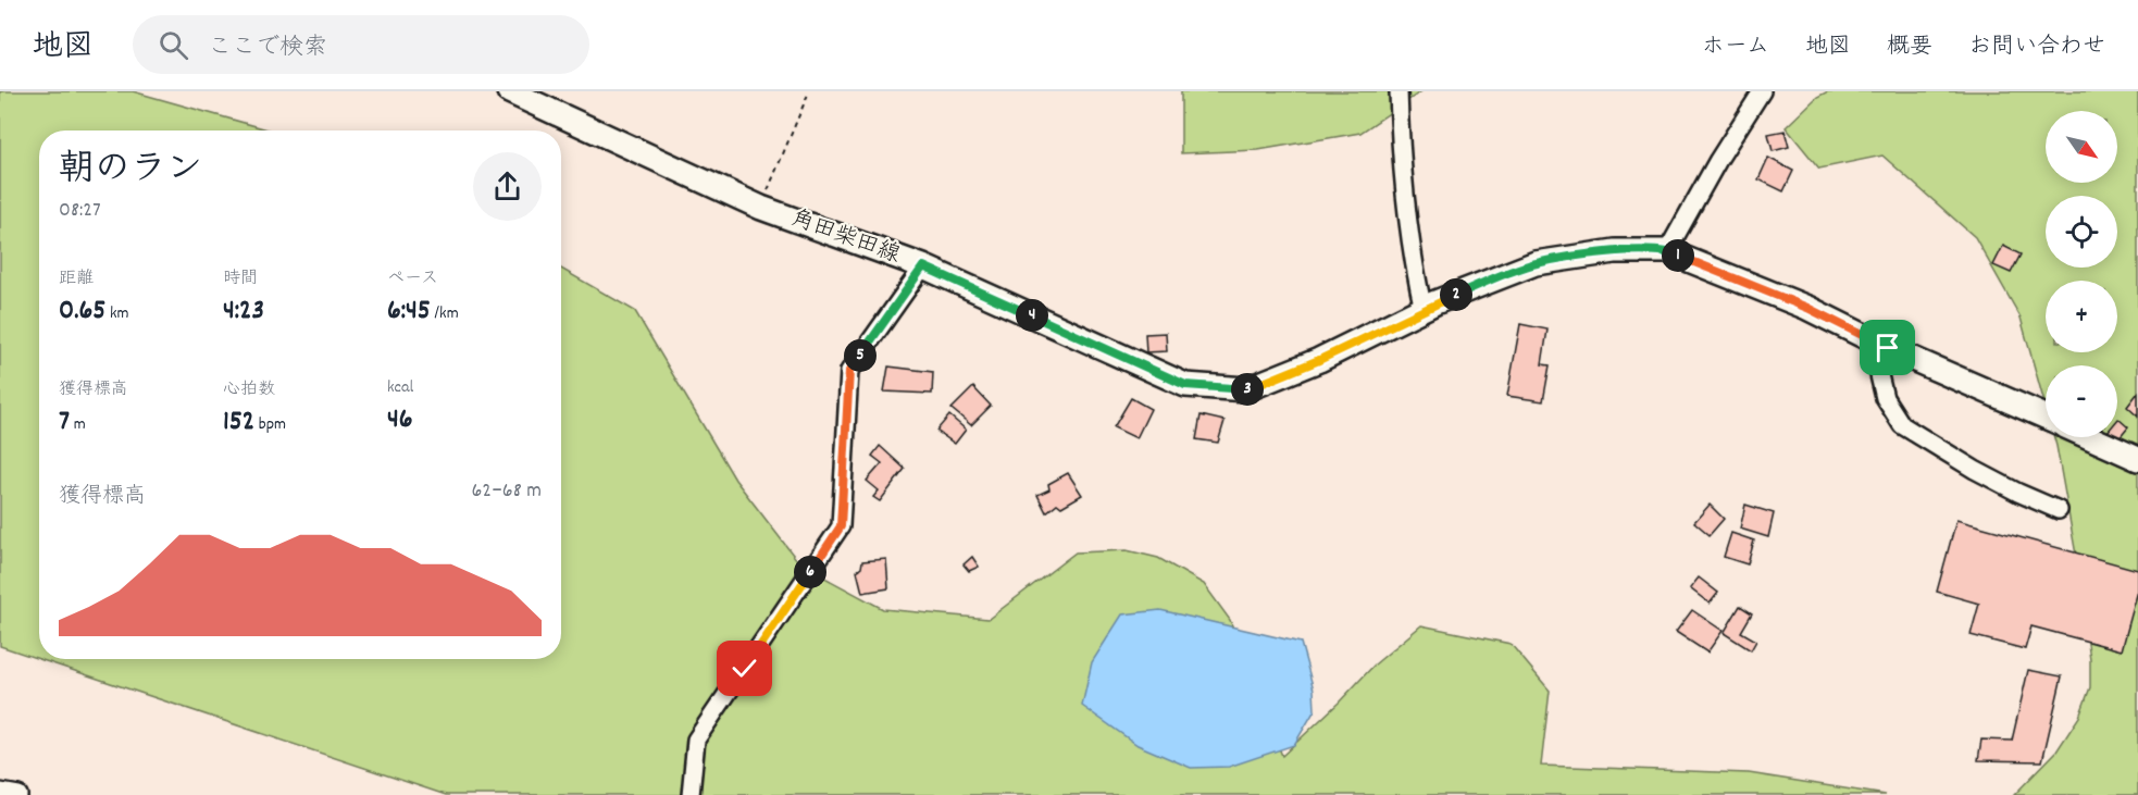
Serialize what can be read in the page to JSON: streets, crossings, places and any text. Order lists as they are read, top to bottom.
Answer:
{
  "streets": {
    "main road": ["角田柴田線"]
  },
  "north": "bottom right",
  "page": {
    "header": "地図",
    "search": "ここで検索",
    "nav": [
      "ホーム",
      "地図",
      "概要",
      "お問い合わせ"
    ],
    "map_buttons": ["+", "−"],
    "heading": ["朝のラン", "08:27"],
    "pins": [
      "1",
      "2",
      "4",
      "5",
      "3",
      "6"
    ],
    "stats": [
      ["距離", "0.65 km"],
      ["時間", "4:23"],
      ["ペース", "6:45 /km"],
      ["獲得標高", "7 m"],
      ["心拍数", "152 bpm"],
      ["kcal", "46"]
    ],
    "chart": ["獲得標高", "62–68 m"]
  }
}
